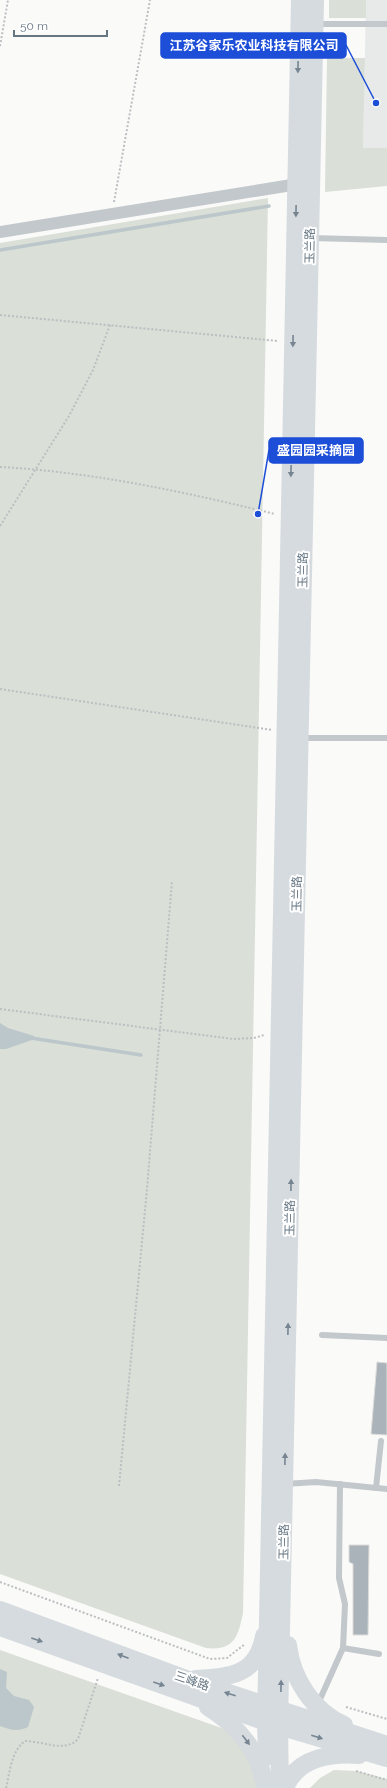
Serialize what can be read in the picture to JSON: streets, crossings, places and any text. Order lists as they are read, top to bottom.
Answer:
{
  "streets": {
    "street": ["玉兰路", "三峰路"]
  },
  "crossings": [
    ["玉兰路", "三峰路"]
  ],
  "places": ["江苏谷家乐农业科技有限公司", "盛园园采摘园"],
  "scale_bar": "50 m"
}
